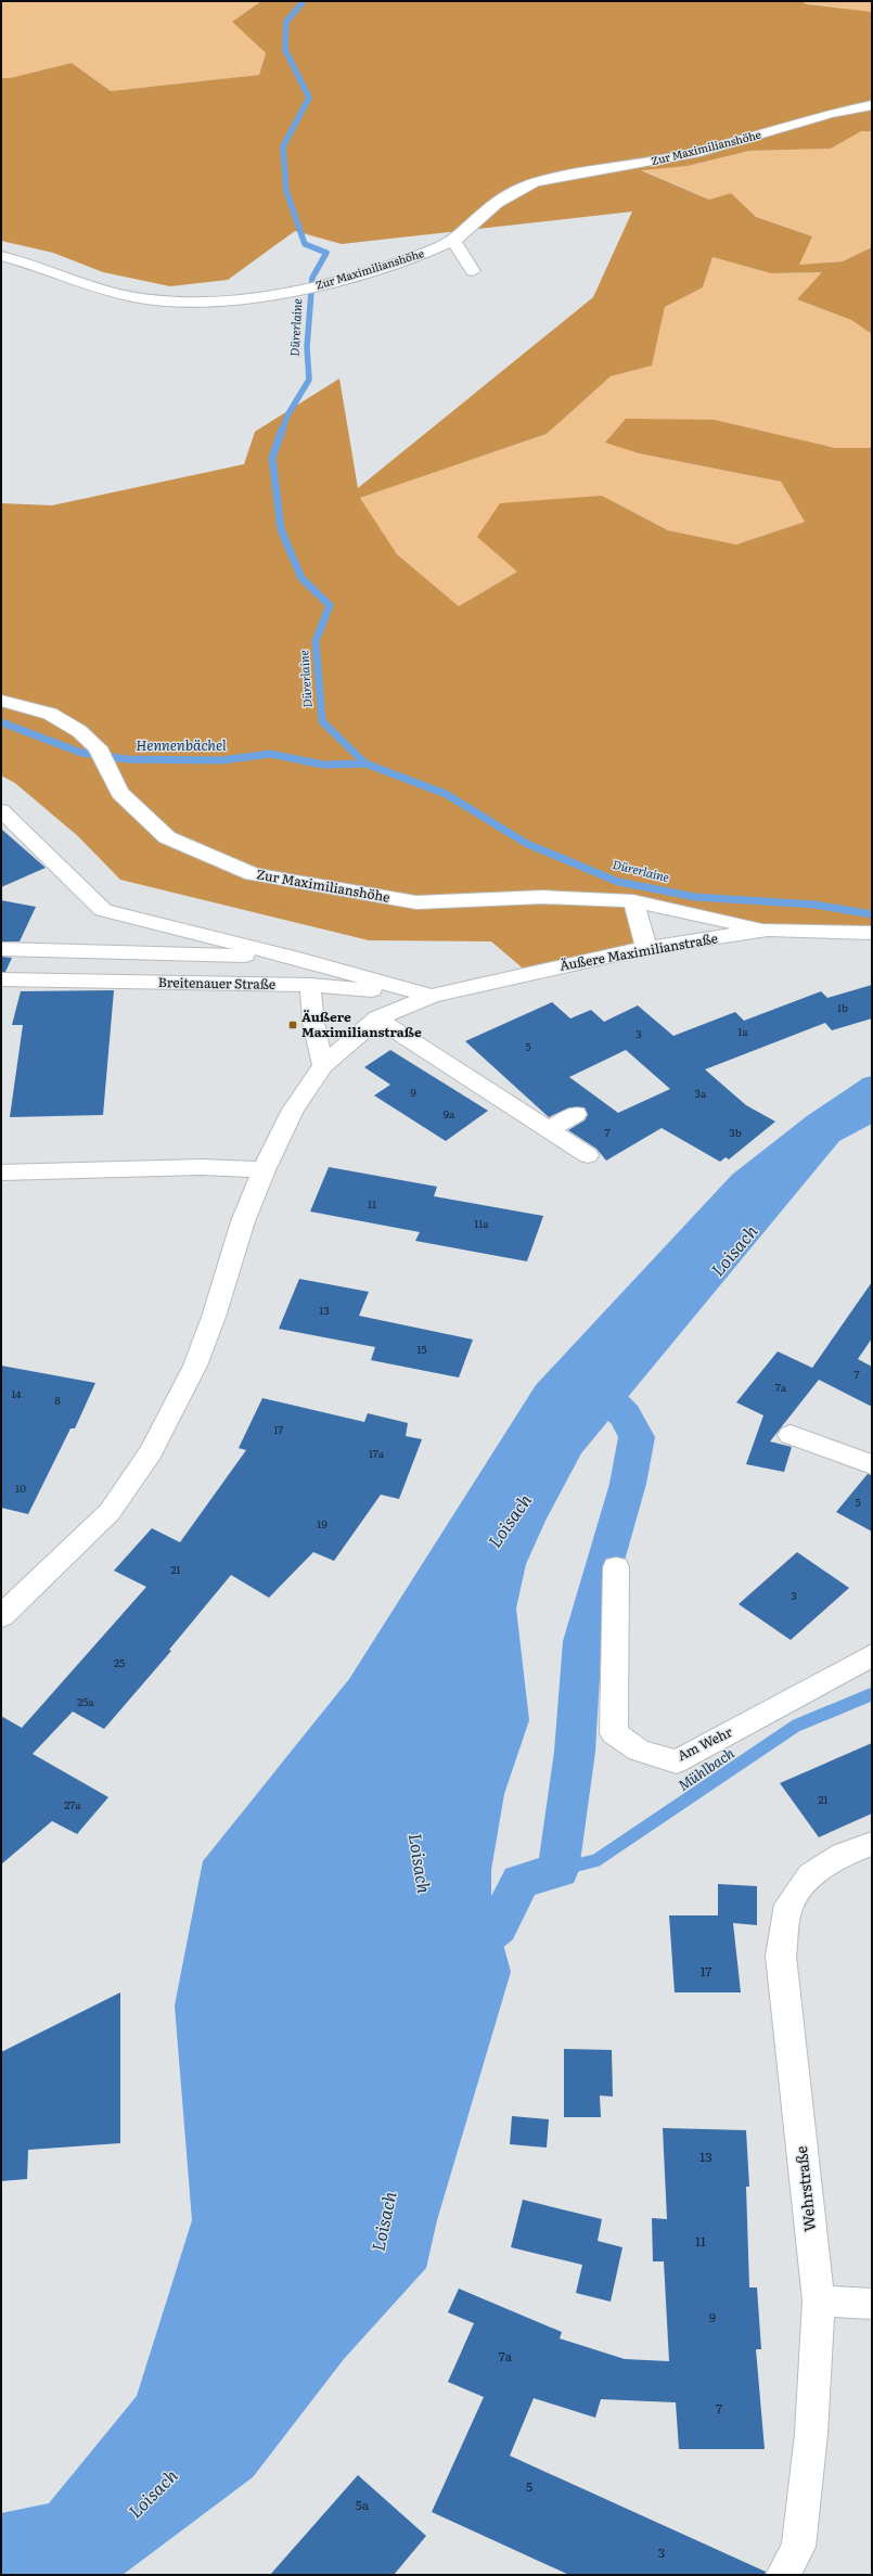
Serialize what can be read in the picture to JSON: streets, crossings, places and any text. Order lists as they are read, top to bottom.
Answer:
{
  "streets": {
    "street": [
      "Zur Maximilianshöhe",
      "Äußere Maximilianstraße",
      "Breitenauer Straße",
      "Am Wehr",
      "Wehrstraße"
    ]
  },
  "crossings": [
    ["Zur Maximilianshöhe", "Äußere Maximilianstraße"],
    ["Äußere Maximilianstraße", "Breitenauer Straße"]
  ],
  "water": [
    "Dürerlaine",
    "Hennenbächel",
    "Loisach",
    "Mühlbach"
  ],
  "places": {
    "transit": ["Äußere Maximilianstraße"]
  },
  "house_numbers": [
    "1b",
    "1a",
    "3",
    "5",
    "9",
    "3a",
    "9a",
    "7",
    "3b",
    "11",
    "11a",
    "13",
    "15",
    "7",
    "7a",
    "14",
    "8",
    "17",
    "17a",
    "10",
    "5",
    "19",
    "21",
    "3",
    "25",
    "25a",
    "21",
    "27a",
    "17",
    "13",
    "11",
    "9",
    "7a",
    "7",
    "5",
    "5a",
    "3"
  ]
}
